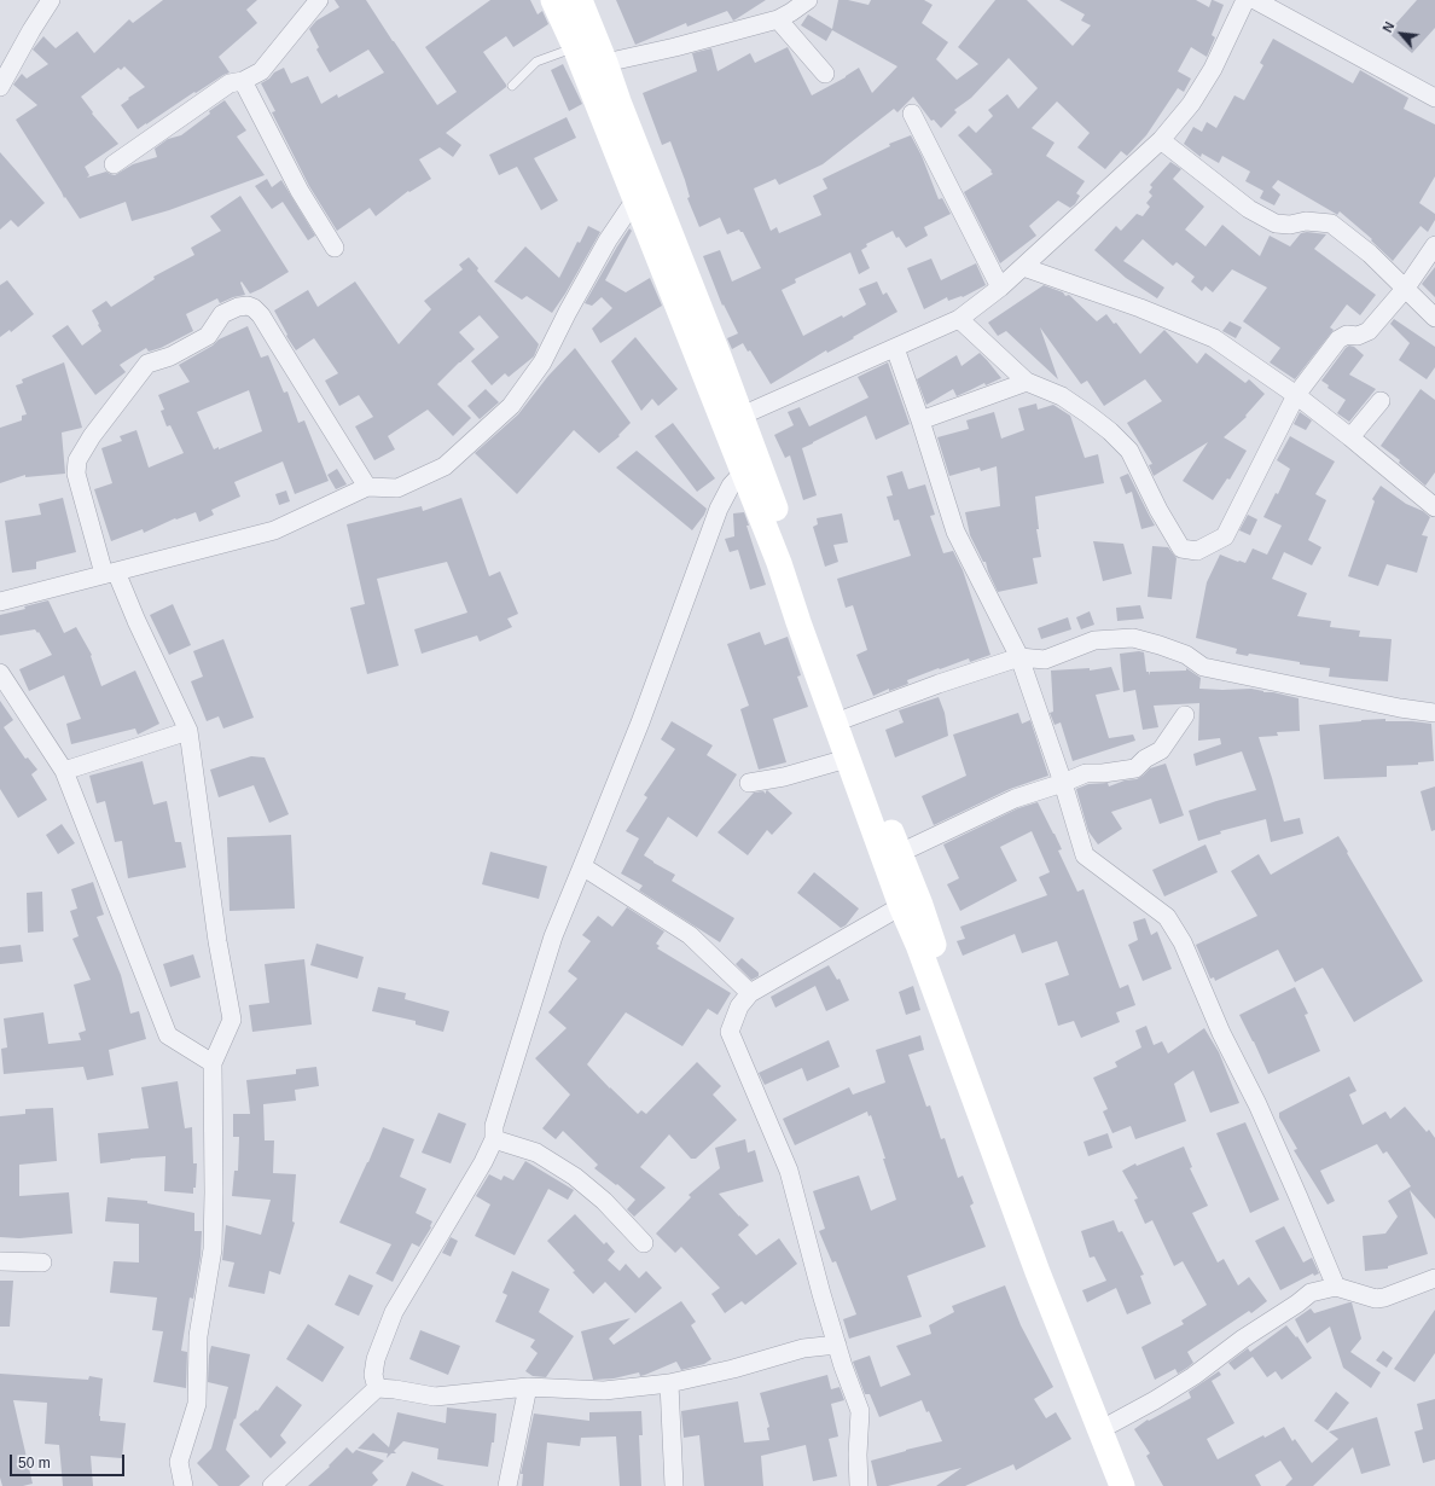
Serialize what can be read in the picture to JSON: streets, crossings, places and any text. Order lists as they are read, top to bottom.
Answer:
{
  "scale_bar": "50 m",
  "north": "top left"
}
